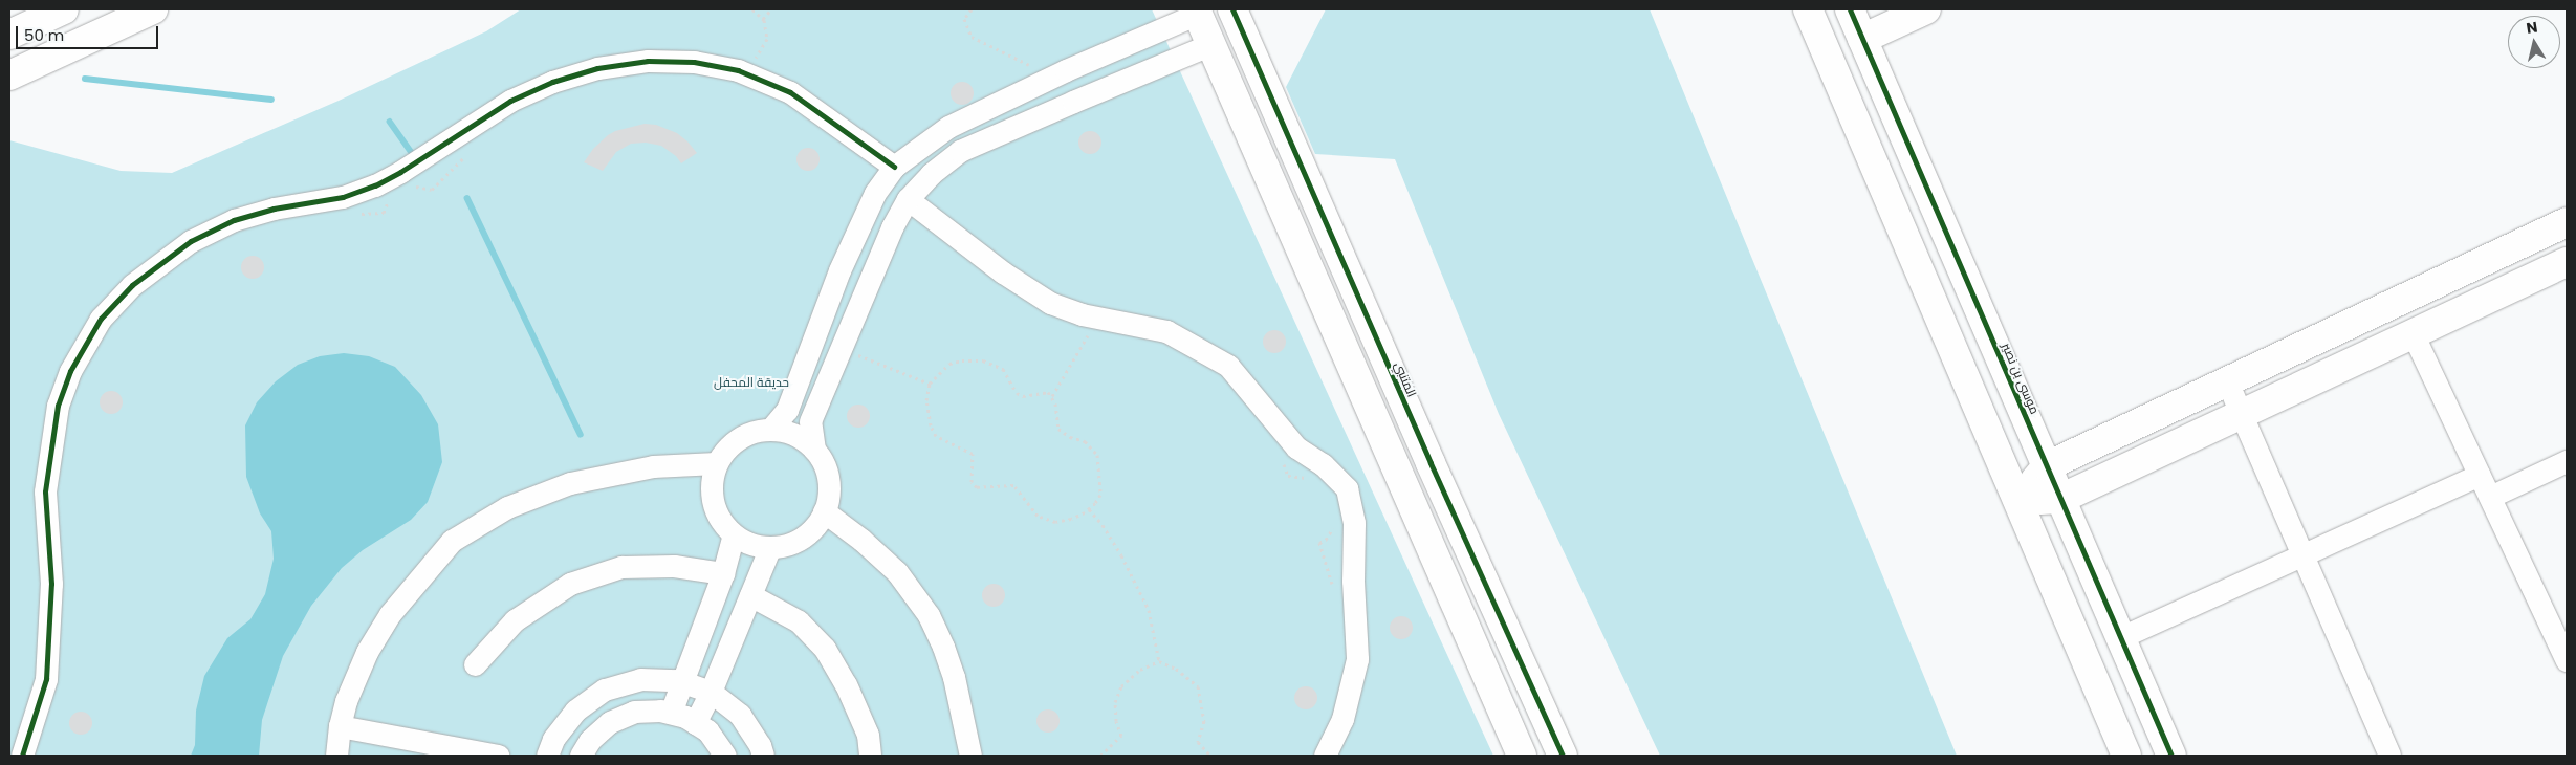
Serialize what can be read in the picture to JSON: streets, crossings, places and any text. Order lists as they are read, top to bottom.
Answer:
{
  "streets": {
    "street": ["موسى بن نصير", "المتنبي"]
  },
  "parks": ["حديقة المحفل"],
  "scale_bar": "50 m",
  "north": "top"
}
